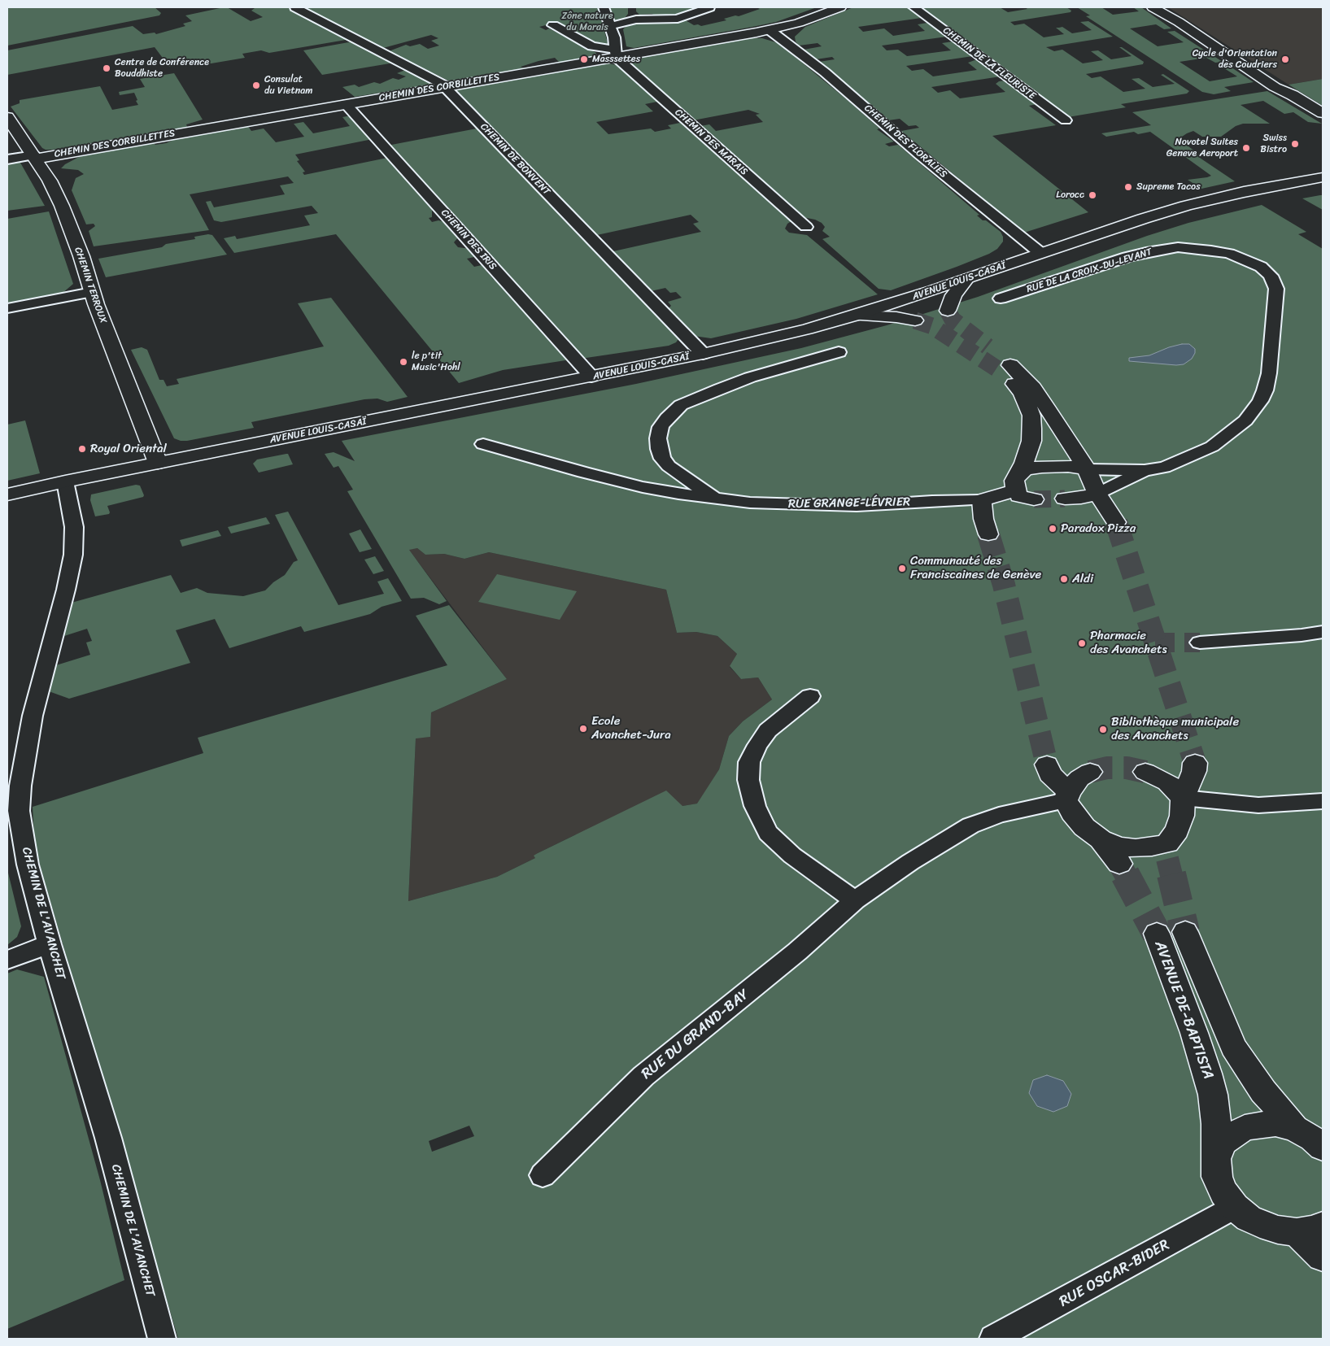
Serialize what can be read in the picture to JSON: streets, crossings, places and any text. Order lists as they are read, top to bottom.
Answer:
{
  "streets": {
    "street": [
      "CHEMIN DE LA FLEURISTE",
      "CHEMIN DES CORBILLETTES",
      "CHEMIN DES FLORALIES",
      "CHEMIN DES MARAIS",
      "CHEMIN DE BONVENT",
      "CHEMIN DES IRIS",
      "RUE DE LA CROIX-DU-LEVANT",
      "AVENUE LOUIS-CASAÏ",
      "CHEMIN TERROUX",
      "RUE GRANGE-LÉVRIER",
      "CHEMIN DE L'AVANCHET",
      "AVENUE DE-BAPTISTA",
      "RUE DU GRAND-BAY",
      "RUE OSCAR-BIDER"
    ]
  },
  "crossings": [
    ["CHEMIN DES CORBILLETTES", "CHEMIN DES FLORALIES"],
    ["CHEMIN DES CORBILLETTES", "CHEMIN DES MARAIS"],
    ["CHEMIN DES CORBILLETTES", "CHEMIN DE BONVENT"],
    ["CHEMIN DES CORBILLETTES", "CHEMIN DES IRIS"],
    ["CHEMIN DES CORBILLETTES", "CHEMIN TERROUX"],
    ["CHEMIN DES FLORALIES", "AVENUE LOUIS-CASAÏ"],
    ["CHEMIN DE BONVENT", "AVENUE LOUIS-CASAÏ"],
    ["CHEMIN DES IRIS", "AVENUE LOUIS-CASAÏ"],
    ["AVENUE LOUIS-CASAÏ", "CHEMIN TERROUX"],
    ["AVENUE LOUIS-CASAÏ", "CHEMIN DE L'AVANCHET"],
    ["AVENUE DE-BAPTISTA", "RUE OSCAR-BIDER"]
  ],
  "parks": ["Zône nature du Marais"],
  "places": [
    "Masssettes",
    "Cycle d'Orientation des Coudriers",
    "Centre de Conférence Bouddhiste",
    "Consulat du Vietnam",
    "Swiss Bistro",
    "Novotel Suites Geneve Aeroport",
    "Supreme Tacos",
    "Lorocc",
    "le p'tit Music'Hohl",
    "Royal Oriental",
    "Paradox Pizza",
    "Communauté des Franciscaines de Genève",
    "Aldi",
    "Pharmacie des Avanchets",
    "Ecole Avanchet-Jura",
    "Bibliothèque municipale des Avanchets"
  ]
}
